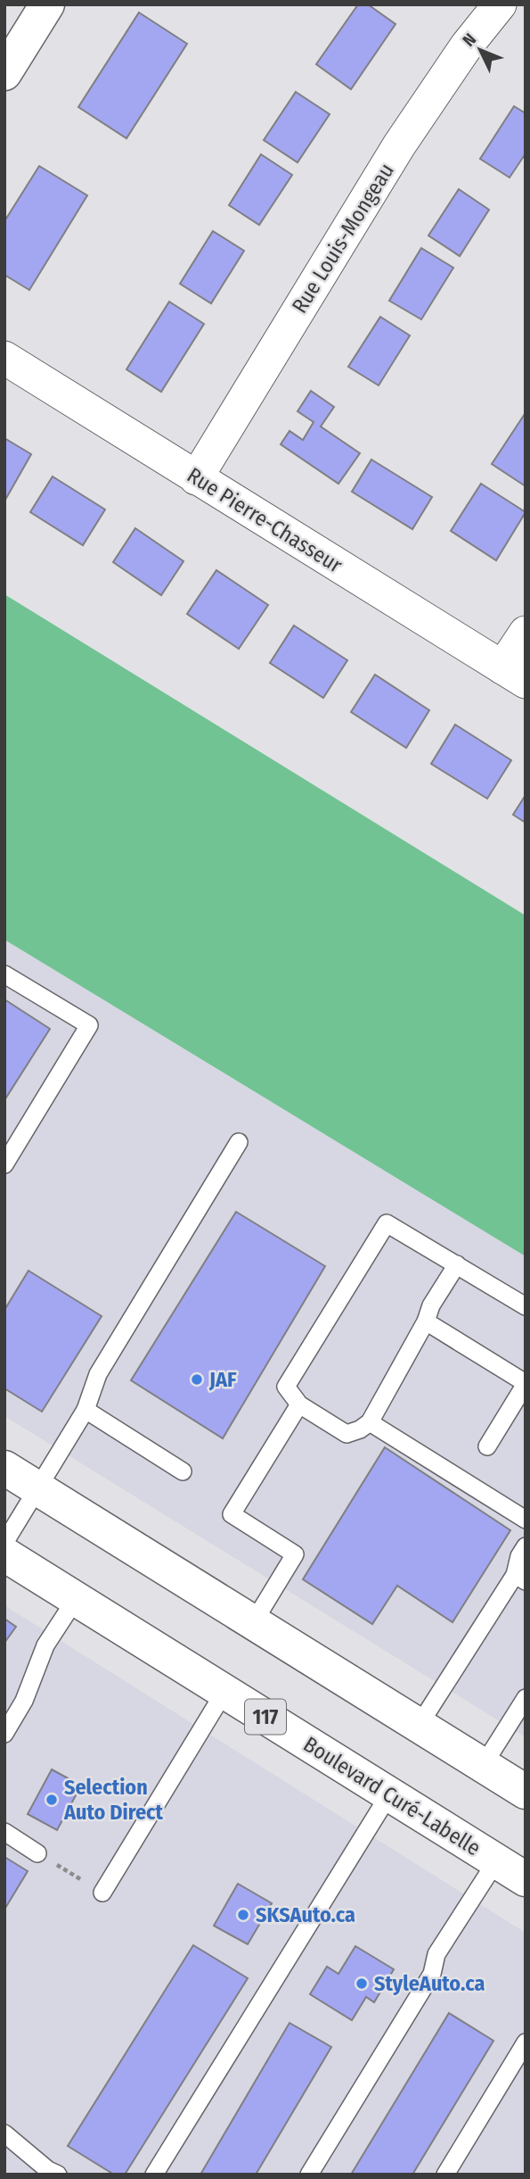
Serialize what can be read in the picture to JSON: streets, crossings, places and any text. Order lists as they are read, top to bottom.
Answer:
{
  "streets": {
    "main road": ["117", "Boulevard Curé-Labelle"],
    "street": ["Rue Louis-Mongeau", "Rue Pierre-Chasseur"]
  },
  "crossings": [
    ["Rue Louis-Mongeau", "Rue Pierre-Chasseur"]
  ],
  "places": [
    "JAF",
    "Selection Auto Direct",
    "SKSAuto.ca",
    "StyleAuto.ca"
  ],
  "north": "top left"
}
